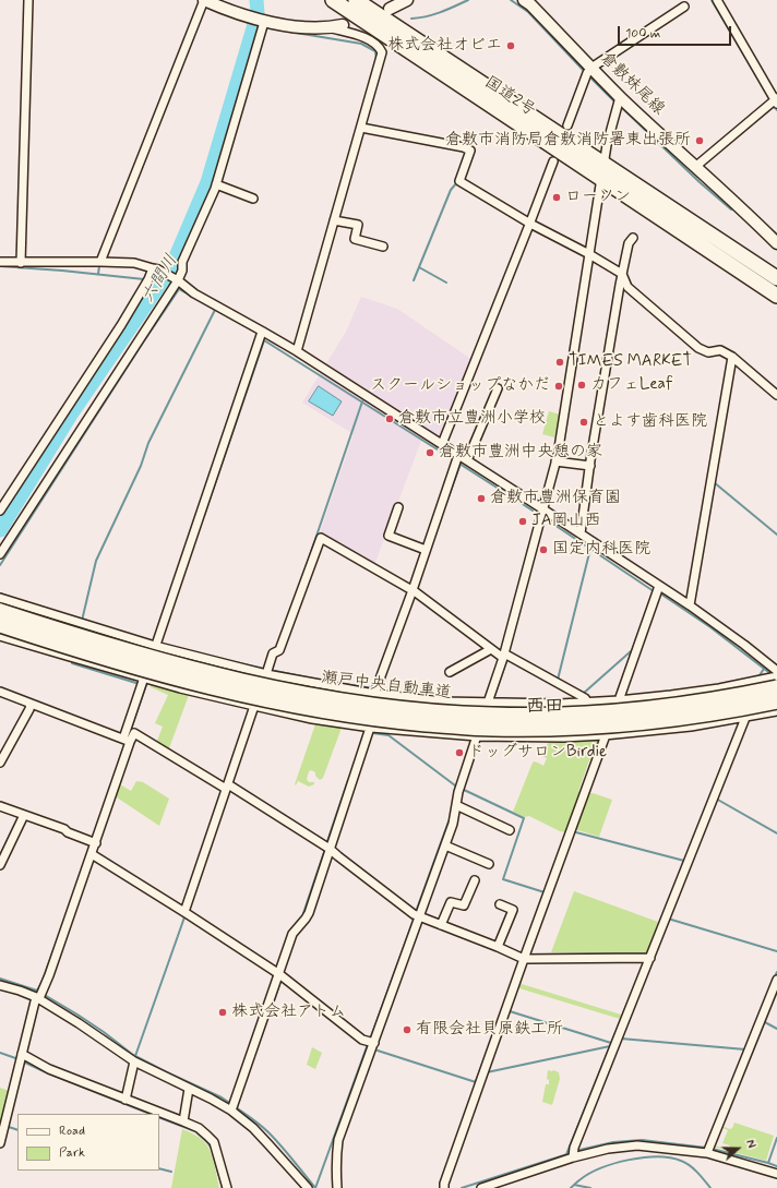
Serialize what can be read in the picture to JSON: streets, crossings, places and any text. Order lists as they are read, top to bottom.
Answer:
{
  "streets": {
    "highway": ["国道2号", "瀬戸中央自動車道"],
    "main road": ["倉敷妹尾線"]
  },
  "districts": ["西田"],
  "water": ["六間川"],
  "places": [
    "株式会社オビエ",
    "倉敷市消防局倉敷消防署東出張所",
    "ローソン",
    "TIMES MARKET",
    "カフェLeaf",
    "スクールショップなかだ",
    "倉敷市立豊洲小学校",
    "とよす歯科医院",
    "倉敷市豊洲中央憩の家",
    "倉敷市豊洲保育園",
    "JA岡山西",
    "国定内科医院",
    "ドッグサロンBirdie",
    "株式会社アトム",
    "有限会社貝原鉄工所"
  ],
  "legend": ["Road", "Park"],
  "scale_bar": "100 m",
  "north": "right"
}
